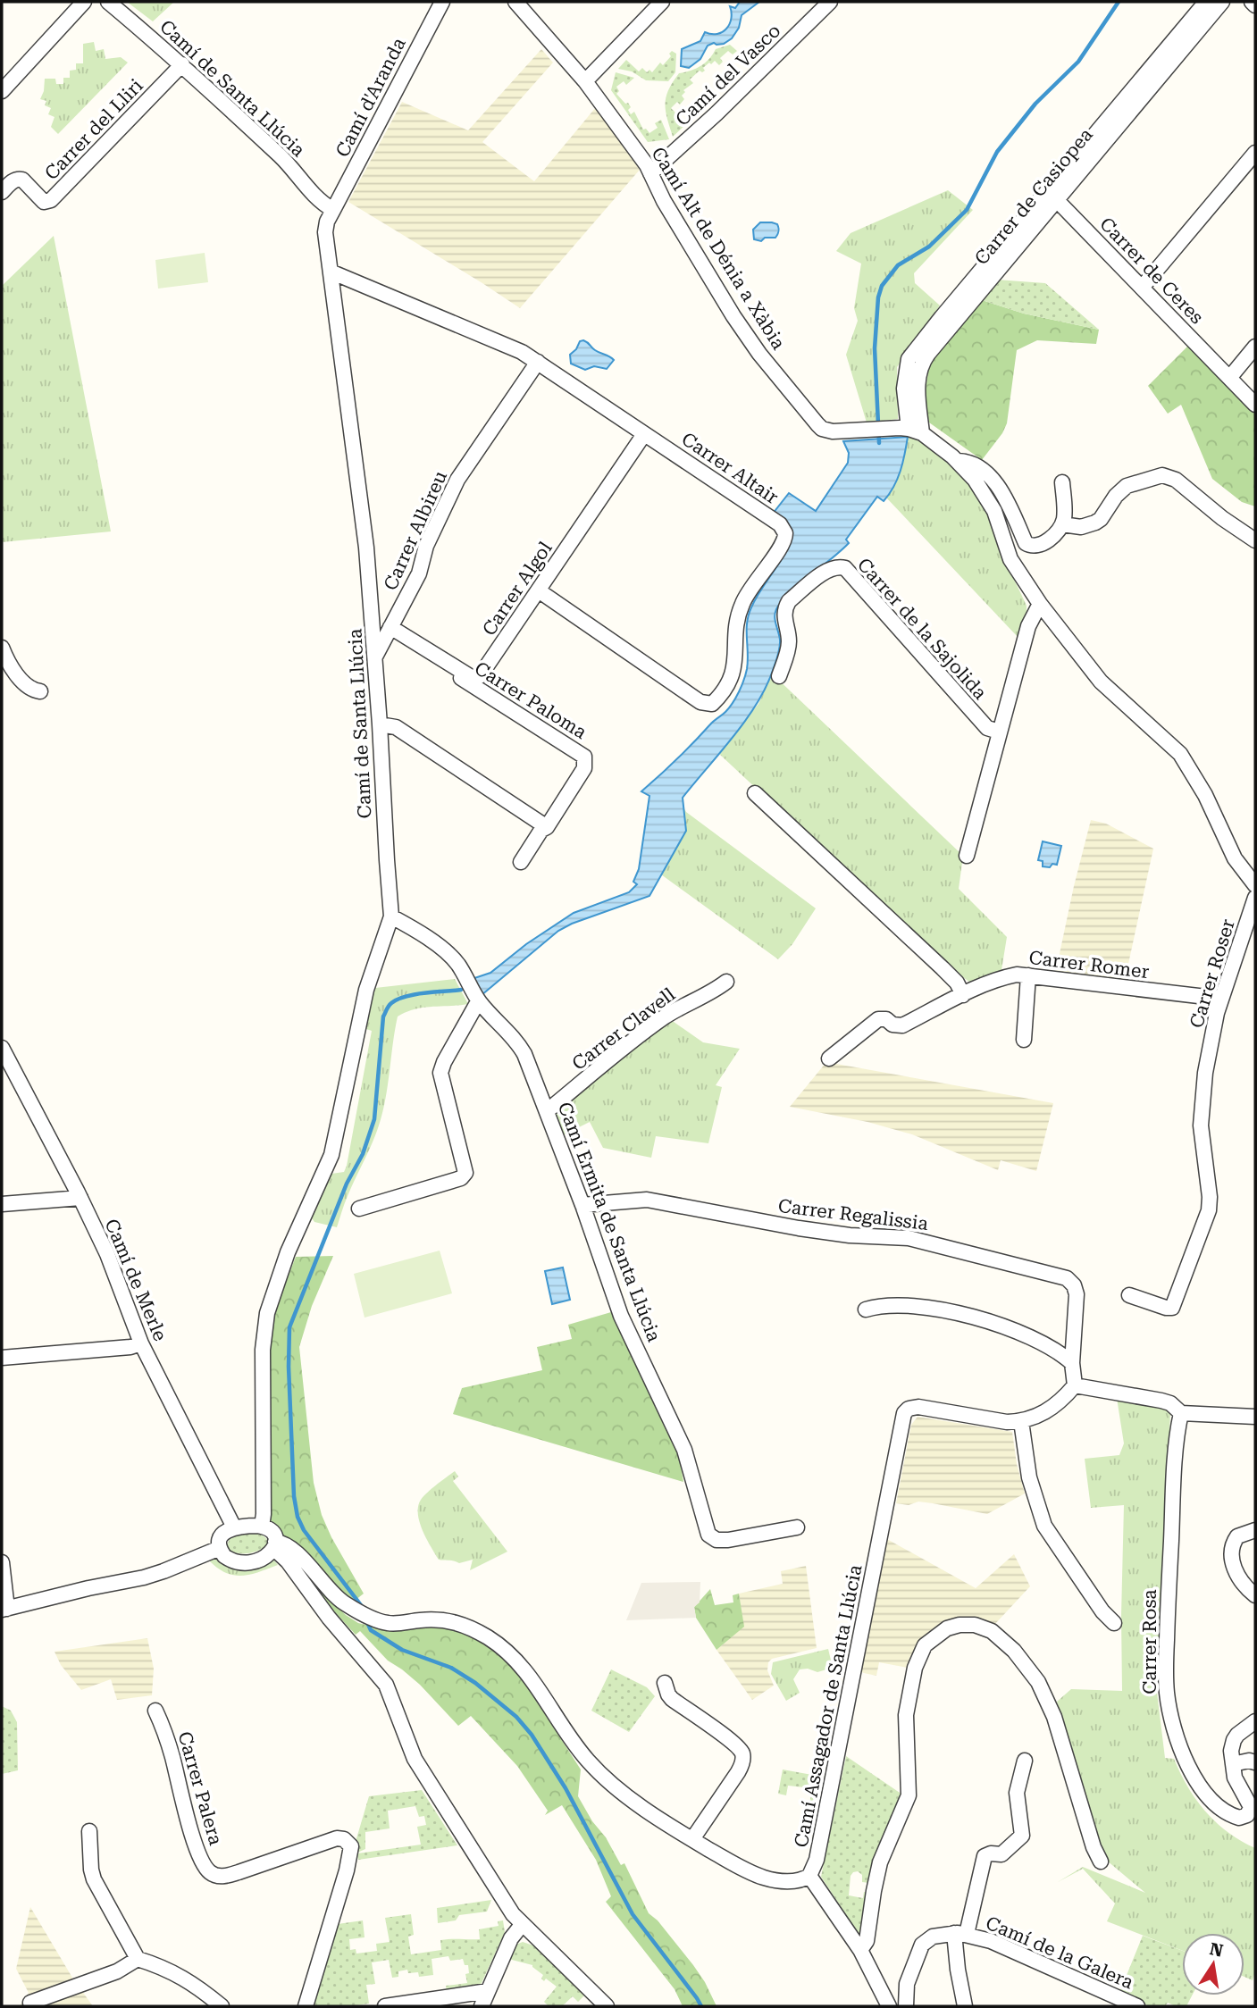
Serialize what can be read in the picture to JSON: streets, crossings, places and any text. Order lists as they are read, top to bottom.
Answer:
{
  "streets": {
    "street": [
      "Camí del Vasco",
      "Camí de Santa Llúcia",
      "Camí d'Aranda",
      "Carrer del Lliri",
      "Carrer de Casiopea",
      "Camí Alt de Dénia a Xàbia",
      "Carrer de Ceres",
      "Carrer Altair",
      "Carrer Albireu",
      "Carrer Algol",
      "Carrer de la Sajolida",
      "Carrer Paloma",
      "Carrer Romer",
      "Carrer Roser",
      "Carrer Clavell",
      "Carrer Regalissia",
      "Camí Ermita de Santa Llúcia",
      "Camí de Merle",
      "Carrer Rosa",
      "Camí Assagador de Santa Llúcia",
      "Carrer Palera",
      "Camí de la Galera"
    ]
  },
  "crossings": [
    ["Camí del Vasco", "Camí Alt de Dénia a Xàbia"],
    ["Camí de Santa Llúcia", "Camí d'Aranda"],
    ["Camí de Santa Llúcia", "Carrer del Lliri"],
    ["Camí de Santa Llúcia", "Carrer Altair"],
    ["Camí de Santa Llúcia", "Carrer Albireu"],
    ["Camí de Santa Llúcia", "Camí Ermita de Santa Llúcia"],
    ["Camí de Santa Llúcia", "Camí de Merle"],
    ["Camí de Santa Llúcia", "Camí Assagador de Santa Llúcia"],
    ["Carrer de Casiopea", "Camí Alt de Dénia a Xàbia"],
    ["Carrer de Casiopea", "Carrer de Ceres"],
    ["Carrer Altair", "Carrer Albireu"],
    ["Carrer Altair", "Carrer Algol"],
    ["Carrer Albireu", "Carrer Algol"],
    ["Carrer Albireu", "Carrer Paloma"],
    ["Carrer Algol", "Carrer Paloma"],
    ["Carrer Romer", "Carrer Roser"],
    ["Carrer Clavell", "Camí Ermita de Santa Llúcia"],
    ["Carrer Regalissia", "Camí Ermita de Santa Llúcia"],
    ["Camí de Merle", "Camí Assagador de Santa Llúcia"]
  ],
  "north": "top"
}
